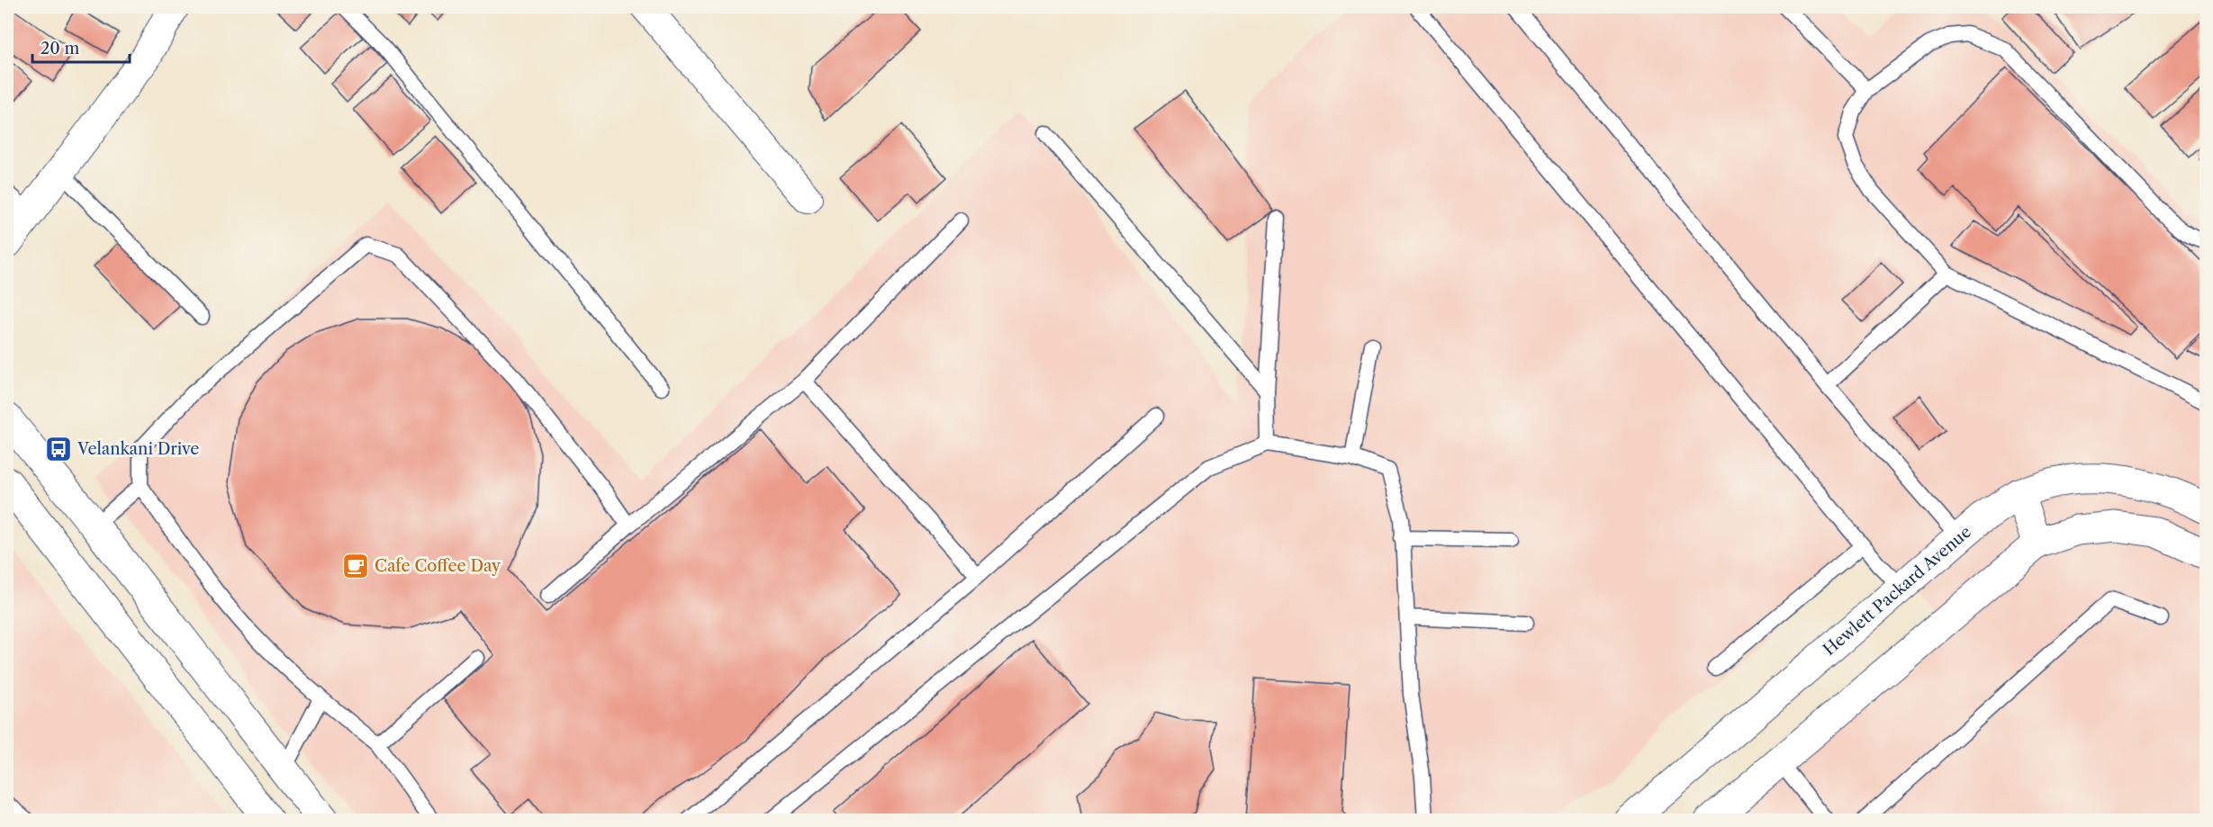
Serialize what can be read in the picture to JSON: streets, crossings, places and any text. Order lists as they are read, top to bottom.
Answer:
{
  "streets": {
    "street": ["Hewlett Packard Avenue"]
  },
  "places": {
    "bus stop": ["Velankani Drive"],
    "cafe": ["Cafe Coffee Day"]
  },
  "scale_bar": "20 m"
}
